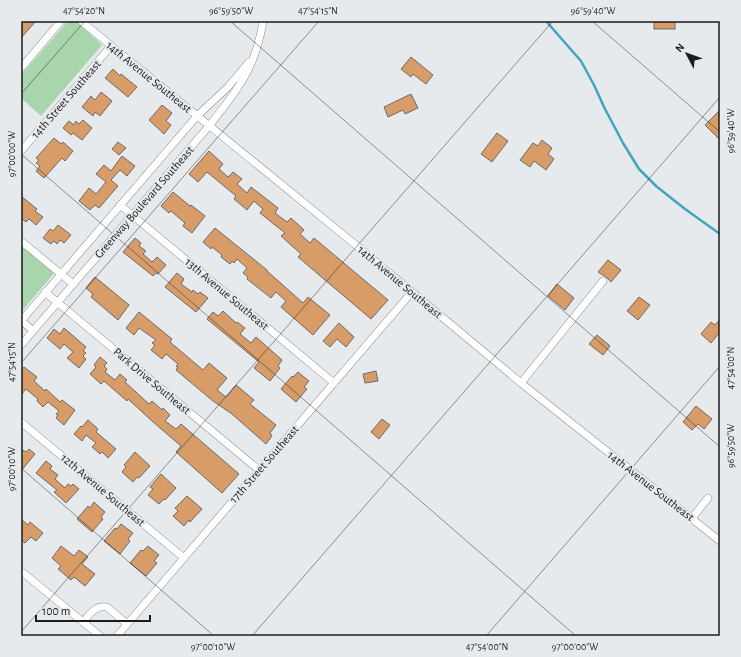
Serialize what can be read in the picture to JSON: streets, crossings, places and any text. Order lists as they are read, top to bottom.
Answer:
{
  "streets": {
    "street": [
      "14th Avenue Southeast",
      "14th Street Southeast",
      "Greenway Boulevard Southeast",
      "13th Avenue Southeast",
      "Park Drive Southeast",
      "17th Street Southeast",
      "12th Avenue Southeast"
    ]
  },
  "crossings": [
    ["14th Avenue Southeast", "14th Street Southeast"],
    ["14th Avenue Southeast", "Greenway Boulevard Southeast"],
    ["14th Avenue Southeast", "17th Street Southeast"],
    ["Greenway Boulevard Southeast", "13th Avenue Southeast"],
    ["Greenway Boulevard Southeast", "Park Drive Southeast"],
    ["13th Avenue Southeast", "17th Street Southeast"],
    ["Park Drive Southeast", "17th Street Southeast"],
    ["17th Street Southeast", "12th Avenue Southeast"]
  ],
  "scale_bar": "100 m",
  "north": "top left",
  "coordinates": [
    "47°54'20\"N",
    "96°59'50\"W",
    "47°54'15\"N",
    "96°59'40\"W",
    "97°00'00\"W",
    "47°54'00\"N",
    "97°00'10\"W"
  ]
}
